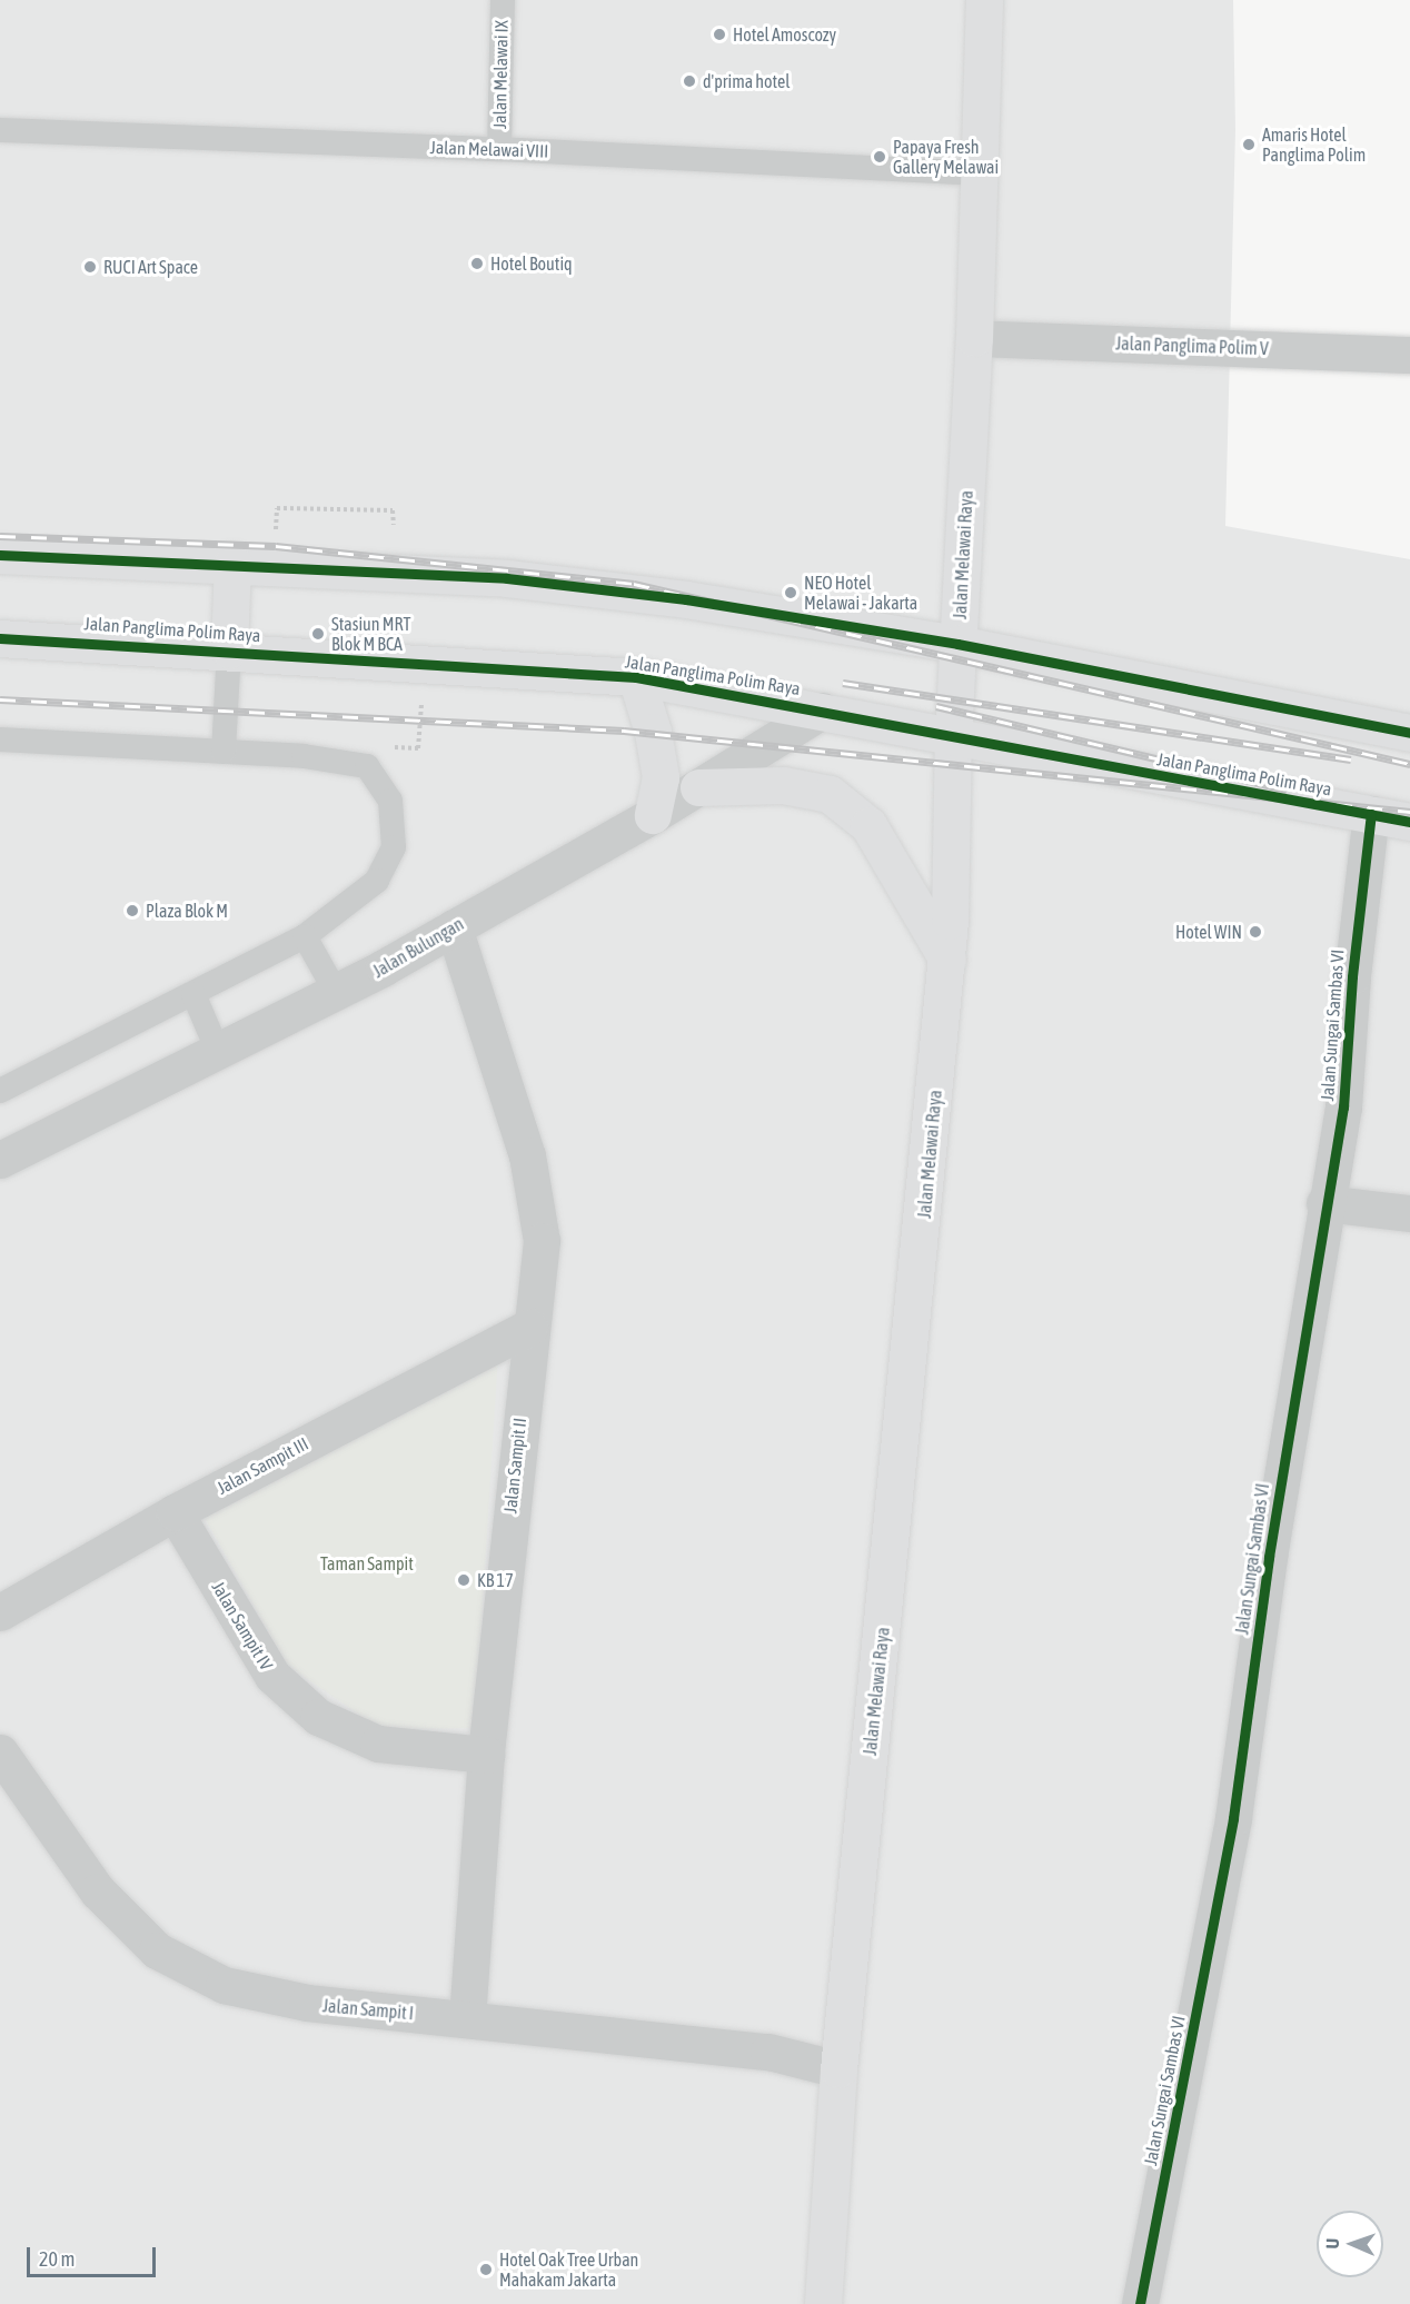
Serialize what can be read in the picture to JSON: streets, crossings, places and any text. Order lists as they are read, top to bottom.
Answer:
{
  "streets": {
    "main road": ["Jalan Melawai Raya", "Jalan Panglima Polim Raya"],
    "street": [
      "Jalan Panglima Polim V",
      "Jalan Bulungan",
      "Jalan Sungai Sambas VI",
      "Jalan Sampit III",
      "Jalan Sampit II",
      "Jalan Sampit IV",
      "Jalan Sampit I"
    ],
    "lane": ["Jalan Melawai IX", "Jalan Melawai VIII"]
  },
  "crossings": [
    ["Jalan Melawai IX", "Jalan Melawai VIII"],
    ["Jalan Melawai VIII", "Jalan Melawai Raya"],
    ["Jalan Panglima Polim V", "Jalan Melawai Raya"],
    ["Jalan Melawai Raya", "Jalan Panglima Polim Raya"],
    ["Jalan Melawai Raya", "Jalan Sampit I"],
    ["Jalan Panglima Polim Raya", "Jalan Bulungan"],
    ["Jalan Panglima Polim Raya", "Jalan Sungai Sambas VI"],
    ["Jalan Bulungan", "Jalan Sampit II"],
    ["Jalan Sampit III", "Jalan Sampit II"],
    ["Jalan Sampit III", "Jalan Sampit IV"],
    ["Jalan Sampit II", "Jalan Sampit IV"],
    ["Jalan Sampit II", "Jalan Sampit I"]
  ],
  "parks": ["Taman Sampit"],
  "places": [
    "Hotel Amoscozy",
    "d'prima hotel",
    "Amaris Hotel Panglima Polim",
    "Papaya Fresh Gallery Melawai",
    "Hotel Boutiq",
    "RUCI Art Space",
    "NEO Hotel Melawai - Jakarta",
    "Stasiun MRT Blok M BCA",
    "Plaza Blok M",
    "Hotel WIN",
    "KB 17",
    "Hotel Oak Tree Urban Mahakam Jakarta"
  ],
  "scale_bar": "20 m",
  "north": "left"
}
